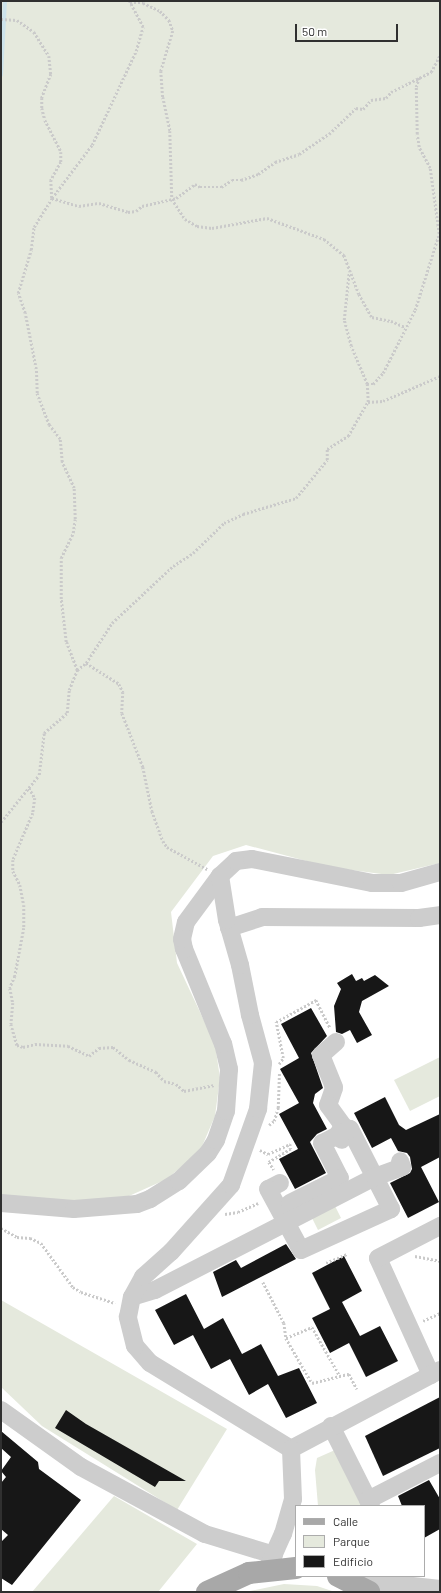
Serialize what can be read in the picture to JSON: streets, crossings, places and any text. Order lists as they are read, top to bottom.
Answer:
{
  "legend": ["Calle", "Parque", "Edificio"],
  "scale_bar": "50 m"
}
